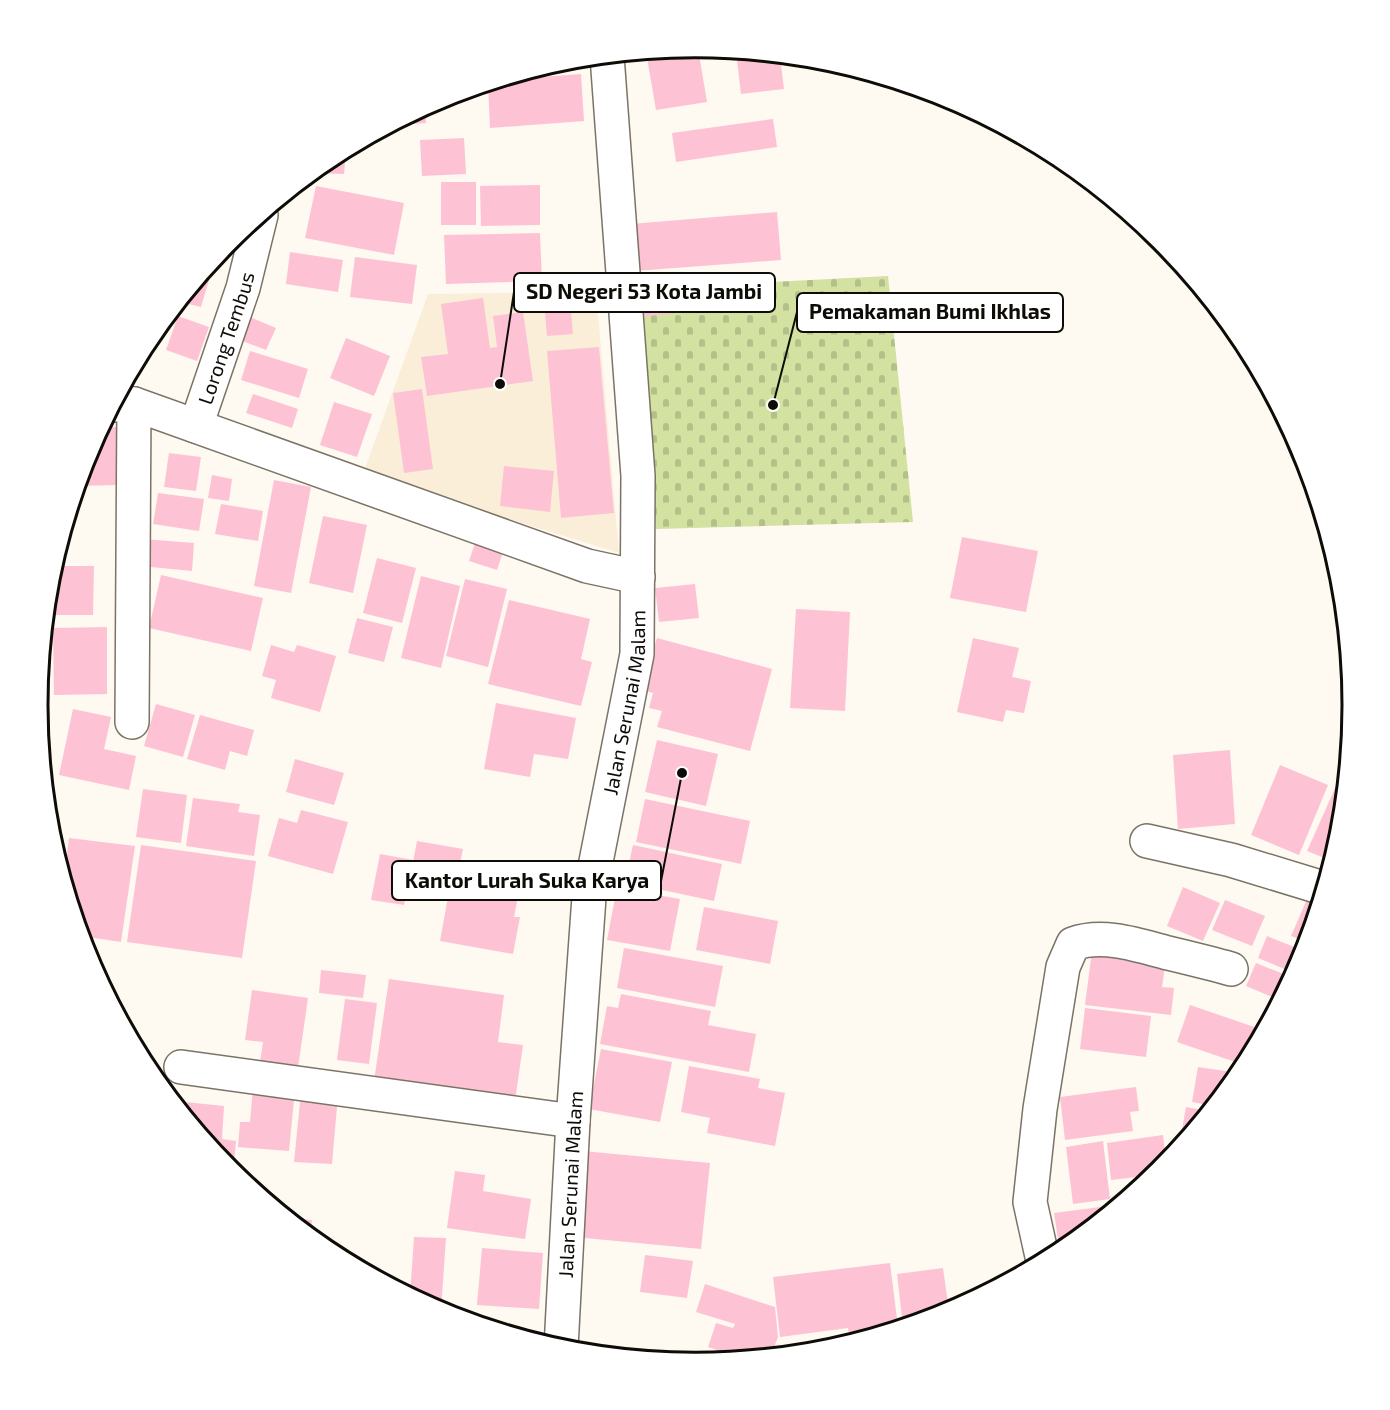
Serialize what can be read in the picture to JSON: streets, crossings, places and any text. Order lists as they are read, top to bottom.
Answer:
{
  "streets": {
    "street": ["Lorong Tembus", "Jalan Serunai Malam"]
  },
  "places": ["SD Negeri 53 Kota Jambi", "Pemakaman Bumi Ikhlas", "Kantor Lurah Suka Karya"]
}
